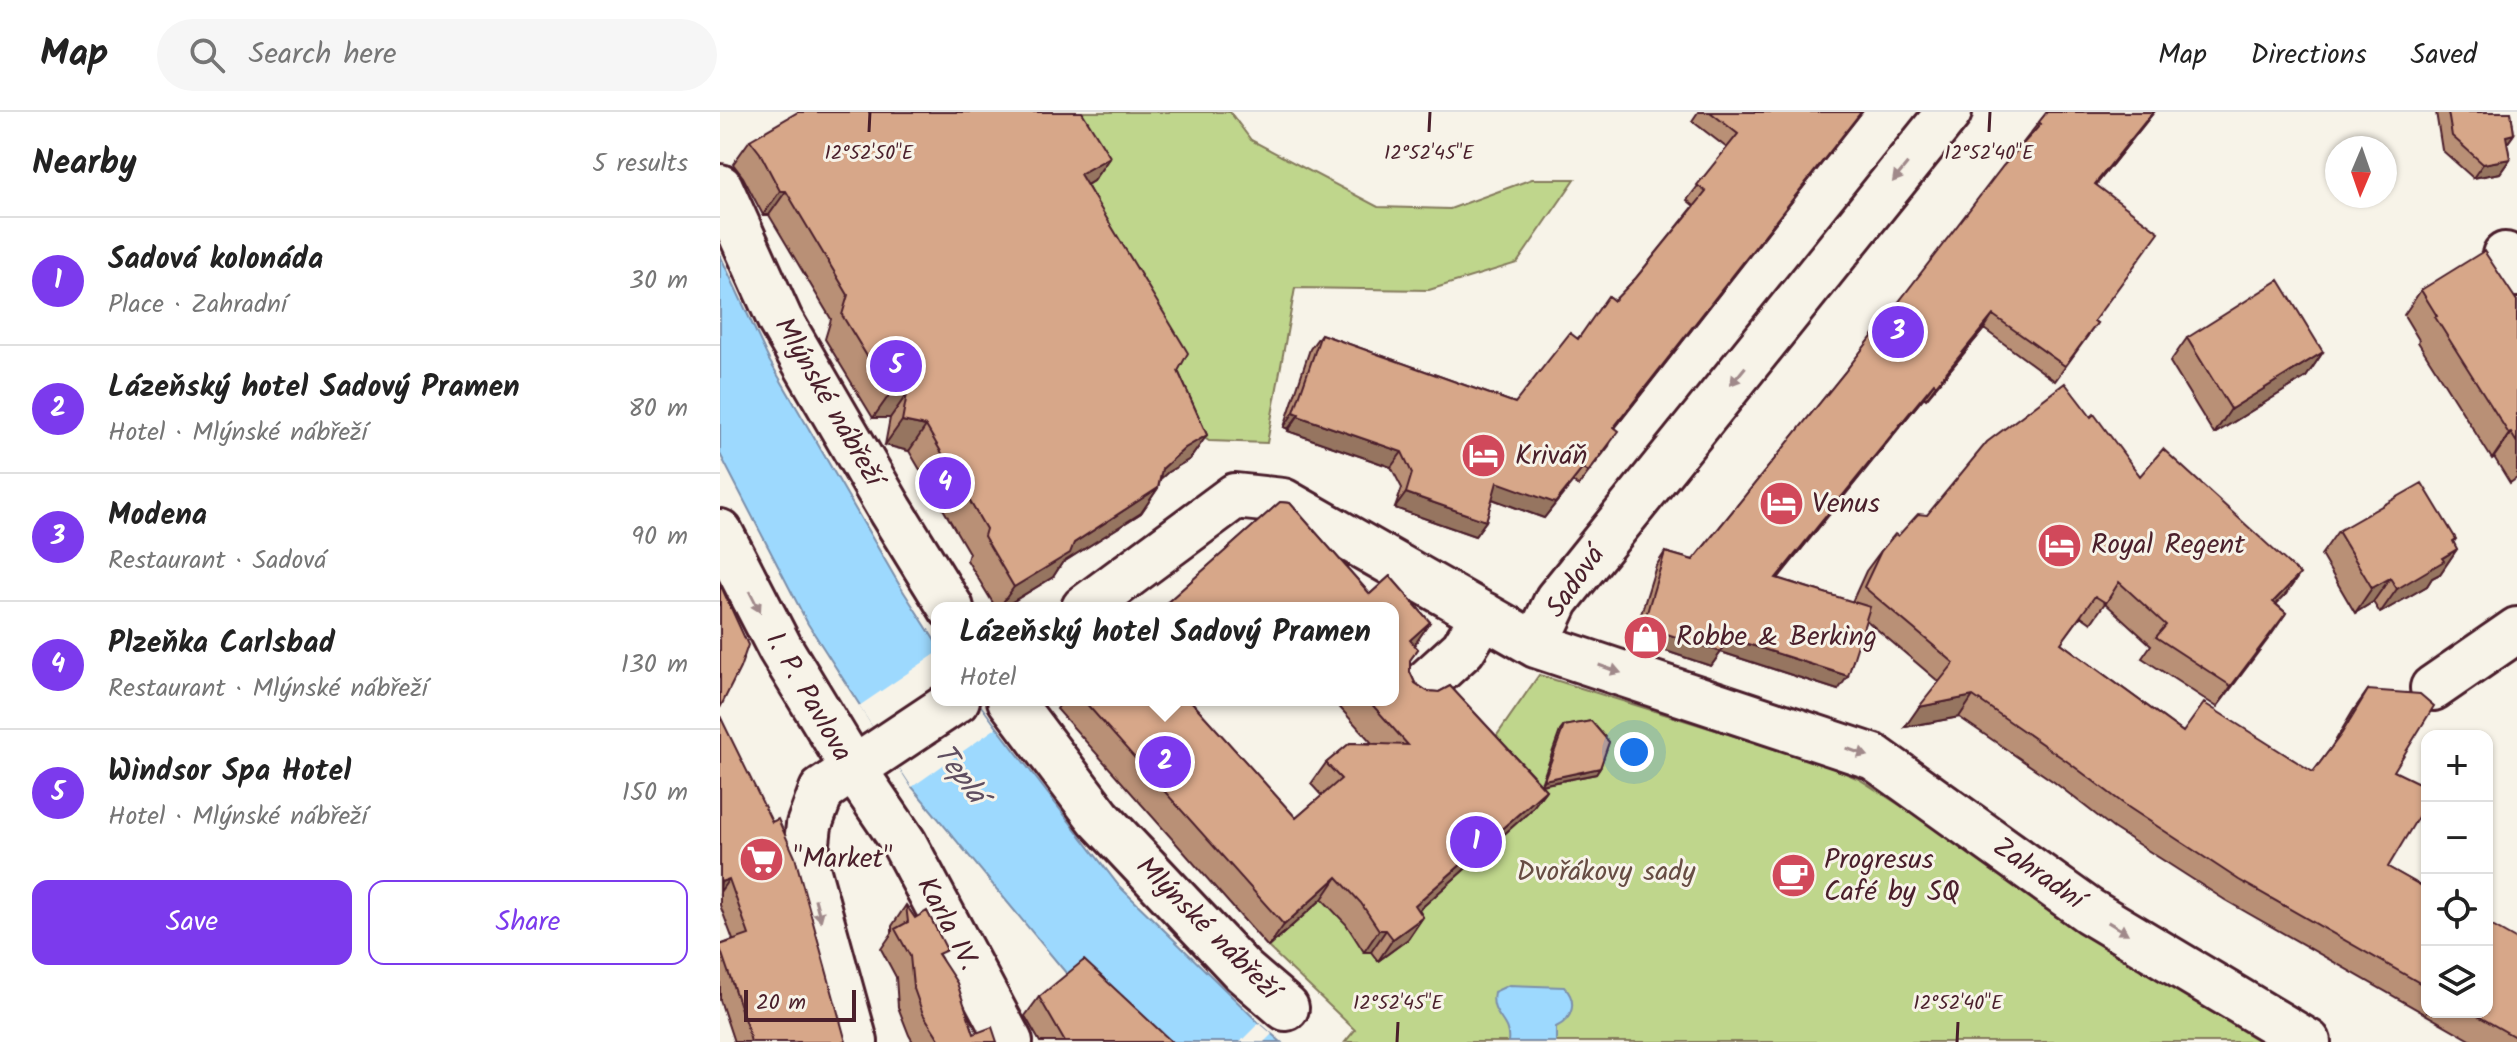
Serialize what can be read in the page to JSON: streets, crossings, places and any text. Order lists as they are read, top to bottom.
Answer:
{
  "streets": {
    "street": [
      "Mlýnské nábřeží",
      "Sadová",
      "I. P. Pavlova",
      "Zahradní",
      "Karla IV."
    ]
  },
  "crossings": [
    ["Sadová", "Zahradní"],
    ["I. P. Pavlova", "Karla IV."]
  ],
  "one_way": ["Sadová", "I. P. Pavlova", "Zahradní"],
  "water": ["Teplá"],
  "parks": ["Dvořákovy sady"],
  "places": {
    "hotel": ["Kriváň", "Venus", "Royal Regent"],
    "shop": ["Robbe & Berking"],
    "supermarket": ["\"Market\""],
    "cafe": ["Progresus Café by SQ"]
  },
  "scale_bar": "20 m",
  "north": "bottom",
  "page": {
    "header": "Map",
    "search": "Search here",
    "nav": ["Map", "Directions", "Saved"],
    "heading": ["Nearby", "5 results"],
    "list": [
      {
        "mark": "1",
        "name": "Sadová kolonáda",
        "note": "Place · Zahradní",
        "value": "30 m"
      },
      {
        "mark": "2",
        "name": "Lázeňský hotel Sadový Pramen",
        "note": "Hotel · Mlýnské nábřeží",
        "value": "80 m"
      },
      {
        "mark": "3",
        "name": "Modena",
        "note": "Restaurant · Sadová",
        "value": "90 m"
      },
      {
        "mark": "4",
        "name": "Plzeňka Carlsbad",
        "note": "Restaurant · Mlýnské nábřeží",
        "value": "130 m"
      },
      {
        "mark": "5",
        "name": "Windsor Spa Hotel",
        "note": "Hotel · Mlýnské nábřeží",
        "value": "150 m"
      }
    ],
    "pins": [
      "3",
      "5",
      "4",
      "2",
      "1"
    ],
    "popup": ["Lázeňský hotel Sadový Pramen", "Hotel"],
    "map_buttons": ["+", "−"],
    "buttons": ["Save", "Share"],
    "scale": "20 m"
  },
  "coordinates": ["12°52'50\"E", "12°52'45\"E", "12°52'40\"E"]
}
